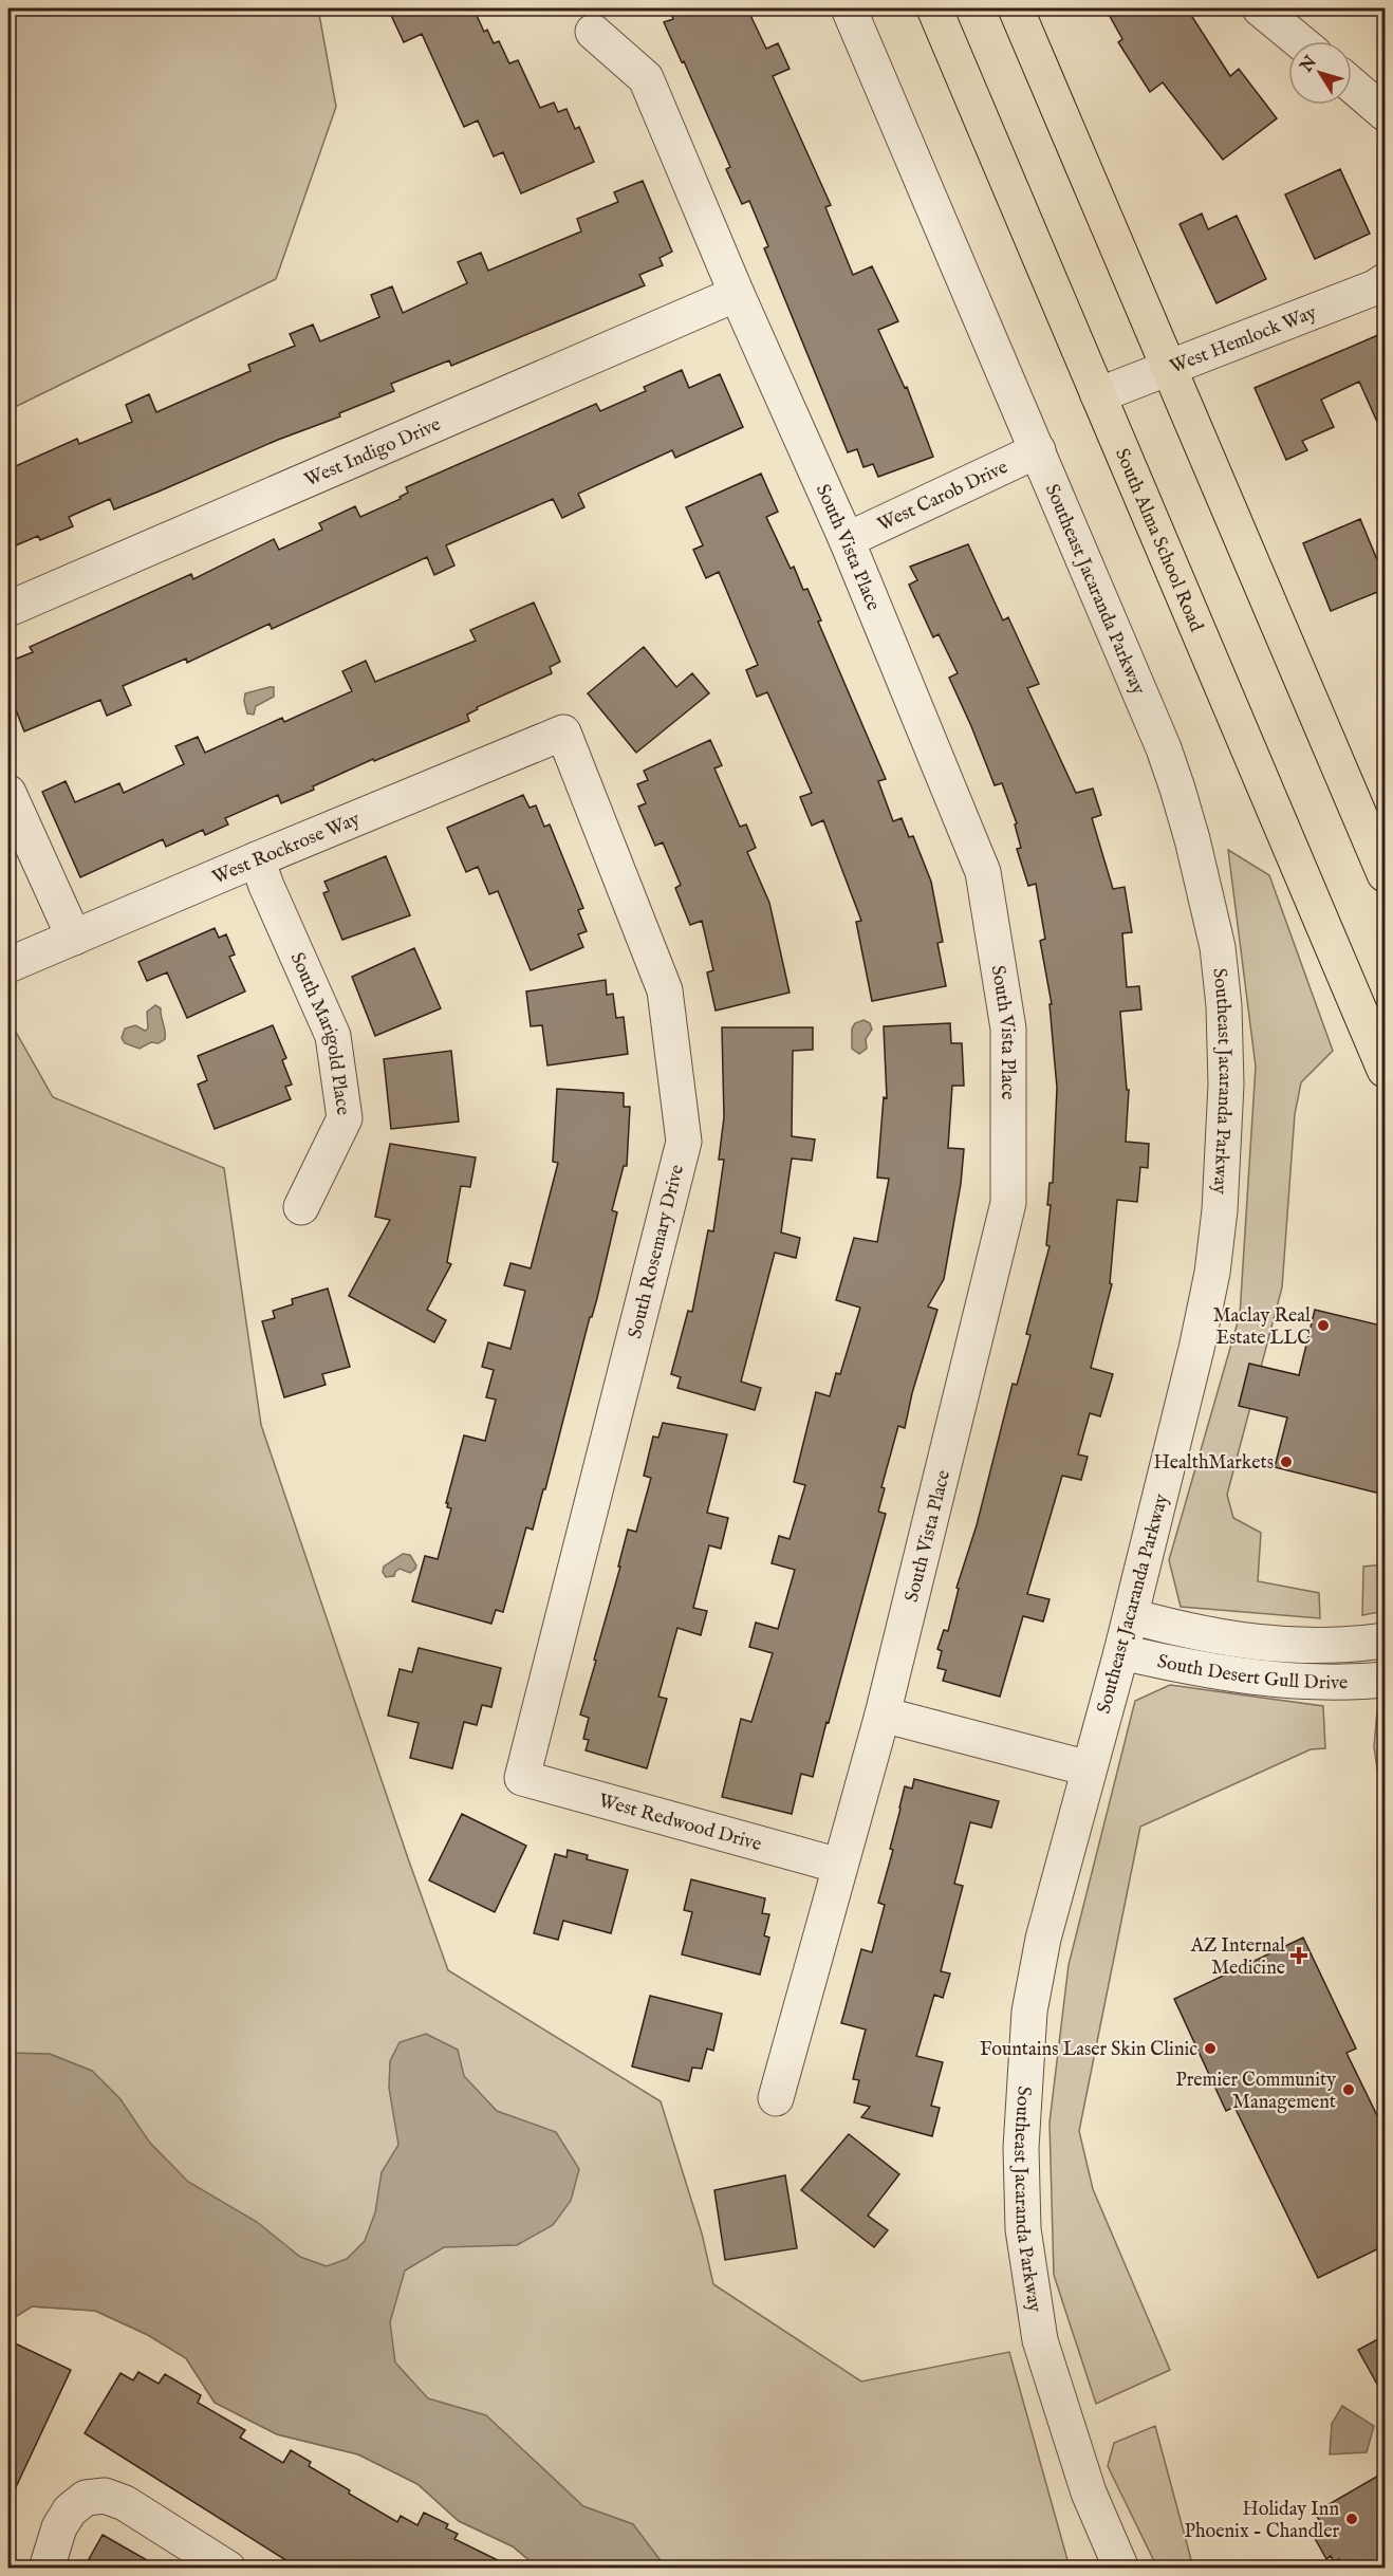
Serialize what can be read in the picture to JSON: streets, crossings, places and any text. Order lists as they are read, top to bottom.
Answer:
{
  "streets": {
    "main road": ["South Alma School Road"],
    "street": [
      "West Hemlock Way",
      "West Indigo Drive",
      "West Carob Drive",
      "South Vista Place",
      "Southeast Jacaranda Parkway",
      "West Rockrose Way",
      "South Marigold Place",
      "South Rosemary Drive",
      "South Desert Gull Drive",
      "West Redwood Drive"
    ]
  },
  "crossings": [
    ["West Hemlock Way", "South Alma School Road"],
    ["West Indigo Drive", "South Vista Place"],
    ["West Carob Drive", "South Vista Place"],
    ["West Carob Drive", "Southeast Jacaranda Parkway"],
    ["South Vista Place", "West Redwood Drive"],
    ["Southeast Jacaranda Parkway", "South Desert Gull Drive"],
    ["West Rockrose Way", "South Marigold Place"],
    ["West Rockrose Way", "South Rosemary Drive"],
    ["South Rosemary Drive", "West Redwood Drive"]
  ],
  "places": {
    "other": [
      "Maclay Real Estate LLC",
      "HealthMarkets",
      "Fountains Laser Skin Clinic",
      "Premier Community Management",
      "Holiday Inn Phoenix - Chandler"
    ],
    "health": ["AZ Internal Medicine"]
  },
  "north": "top left"
}
